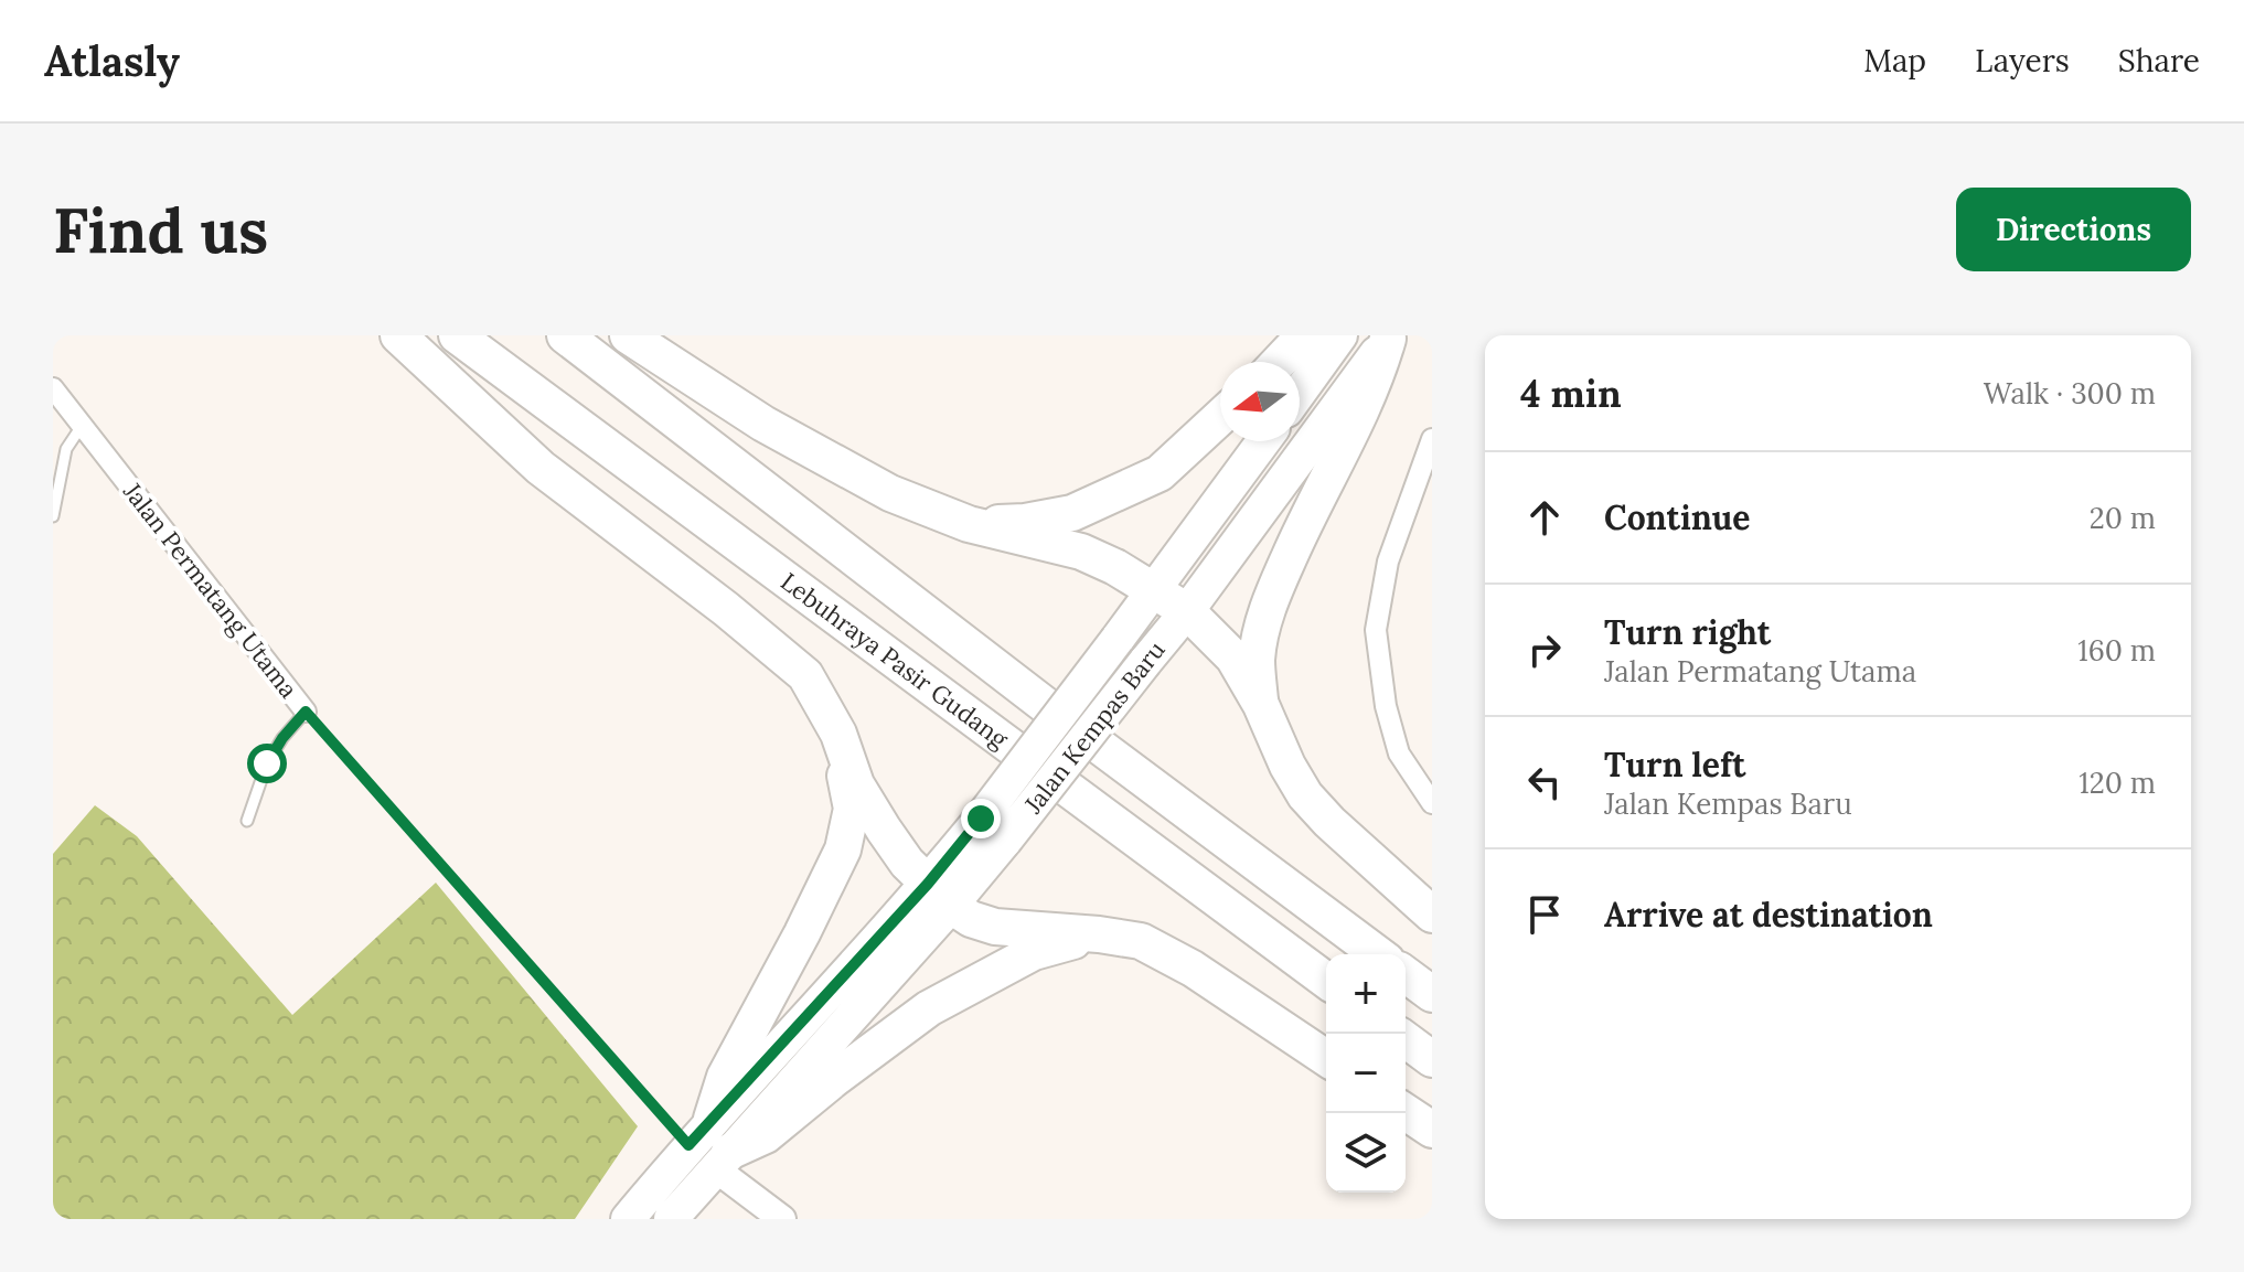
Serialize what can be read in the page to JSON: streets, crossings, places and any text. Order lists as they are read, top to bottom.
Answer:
{
  "streets": {
    "highway": ["Lebuhraya Pasir Gudang"],
    "main road": ["Jalan Kempas Baru"],
    "street": ["Jalan Permatang Utama"]
  },
  "crossings": [
    ["Jalan Permatang Utama", "Jalan Kempas Baru"]
  ],
  "north": "left",
  "page": {
    "header": "Atlasly",
    "nav": ["Map", "Layers", "Share"],
    "buttons": "Directions",
    "title": "Find us",
    "heading": ["4 min", "Walk · 300 m"],
    "list": [
      ["Continue", "20 m"],
      ["Turn right", "Jalan Permatang Utama", "160 m"],
      ["Turn left", "Jalan Kempas Baru", "120 m"],
      "Arrive at destination"
    ],
    "map_buttons": ["+", "−"]
  }
}
